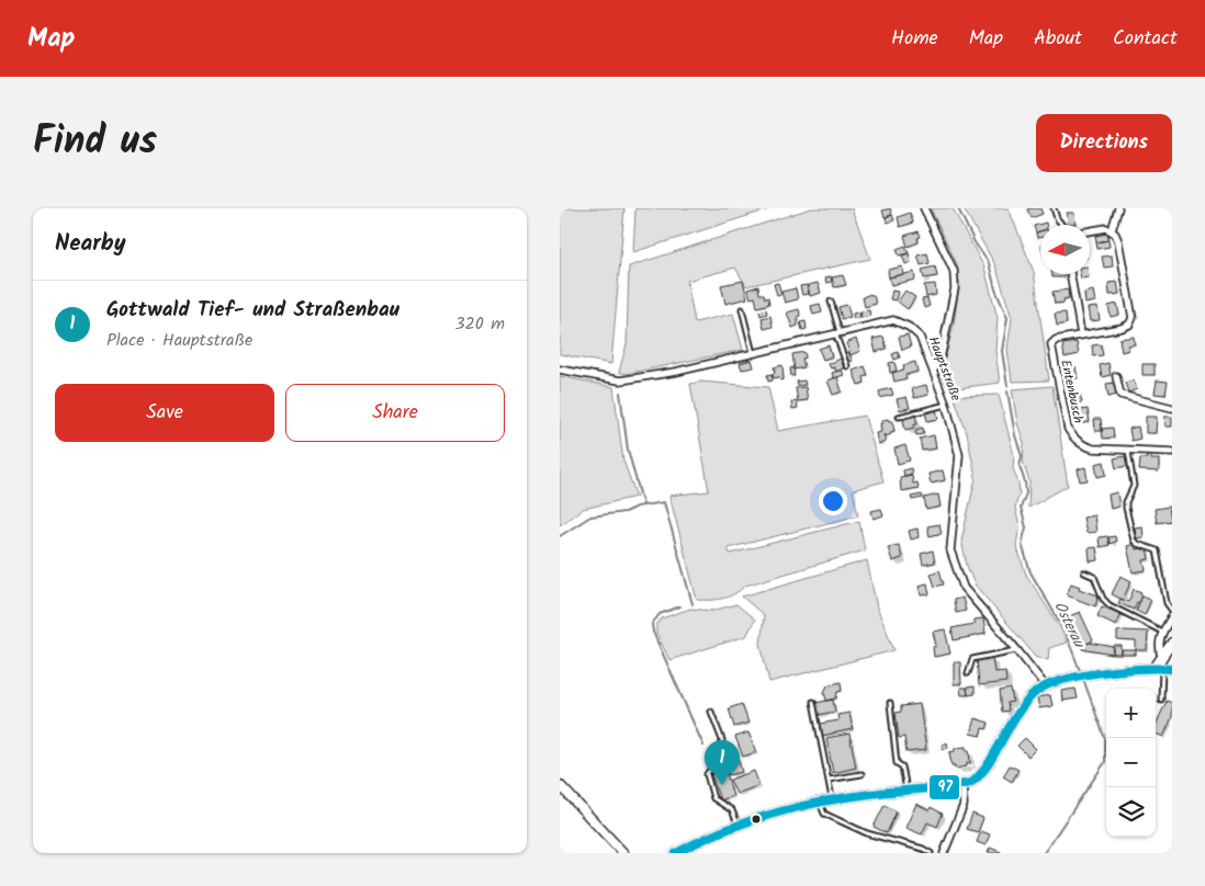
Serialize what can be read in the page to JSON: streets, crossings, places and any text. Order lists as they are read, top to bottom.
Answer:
{
  "streets": {
    "street": ["Hauptstraße", "Entenbusch"]
  },
  "water": ["Osterau"],
  "lines": ["transit line 97"],
  "north": "left",
  "page": {
    "header": "Map",
    "nav": [
      "Home",
      "Map",
      "About",
      "Contact"
    ],
    "title": "Find us",
    "buttons": [
      "Directions",
      ["Save", "Share"]
    ],
    "heading": "Nearby",
    "list": [
      {
        "mark": "1",
        "name": "Gottwald Tief- und Straßenbau",
        "note": "Place · Hauptstraße",
        "value": "320 m"
      }
    ],
    "map_buttons": ["+", "−"],
    "pins": "1"
  }
}
